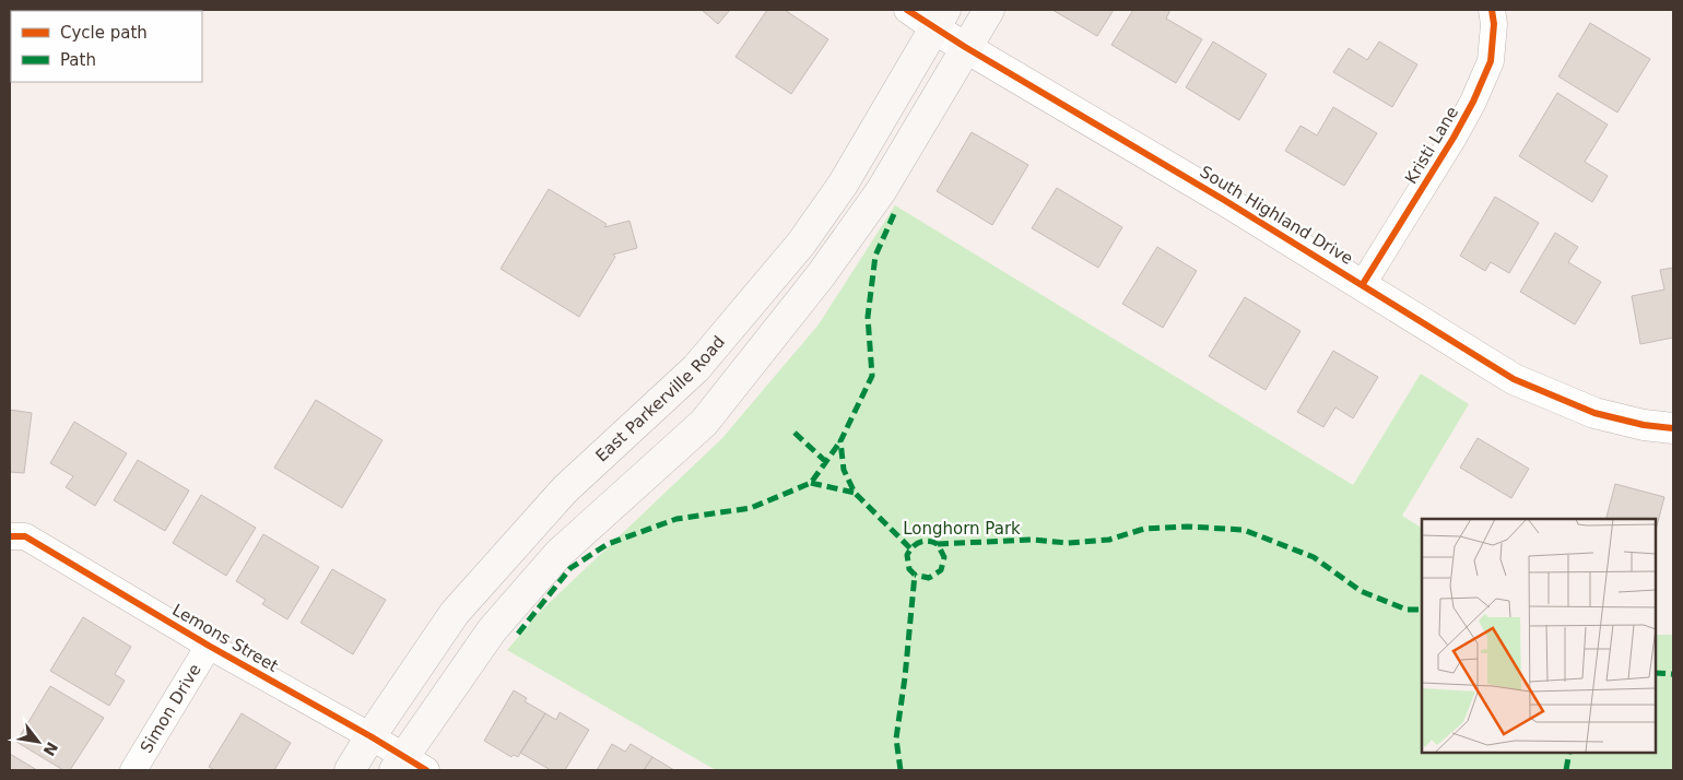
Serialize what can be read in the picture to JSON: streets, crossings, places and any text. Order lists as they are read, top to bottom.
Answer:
{
  "streets": {
    "main road": ["East Parkerville Road"],
    "street": [
      "Kristi Lane",
      "South Highland Drive",
      "Lemons Street",
      "Simon Drive"
    ]
  },
  "crossings": [
    ["Kristi Lane", "South Highland Drive"],
    ["South Highland Drive", "East Parkerville Road"],
    ["East Parkerville Road", "Lemons Street"],
    ["Lemons Street", "Simon Drive"]
  ],
  "parks": ["Longhorn Park"],
  "legend": ["Cycle path", "Path"],
  "north": "bottom right"
}
